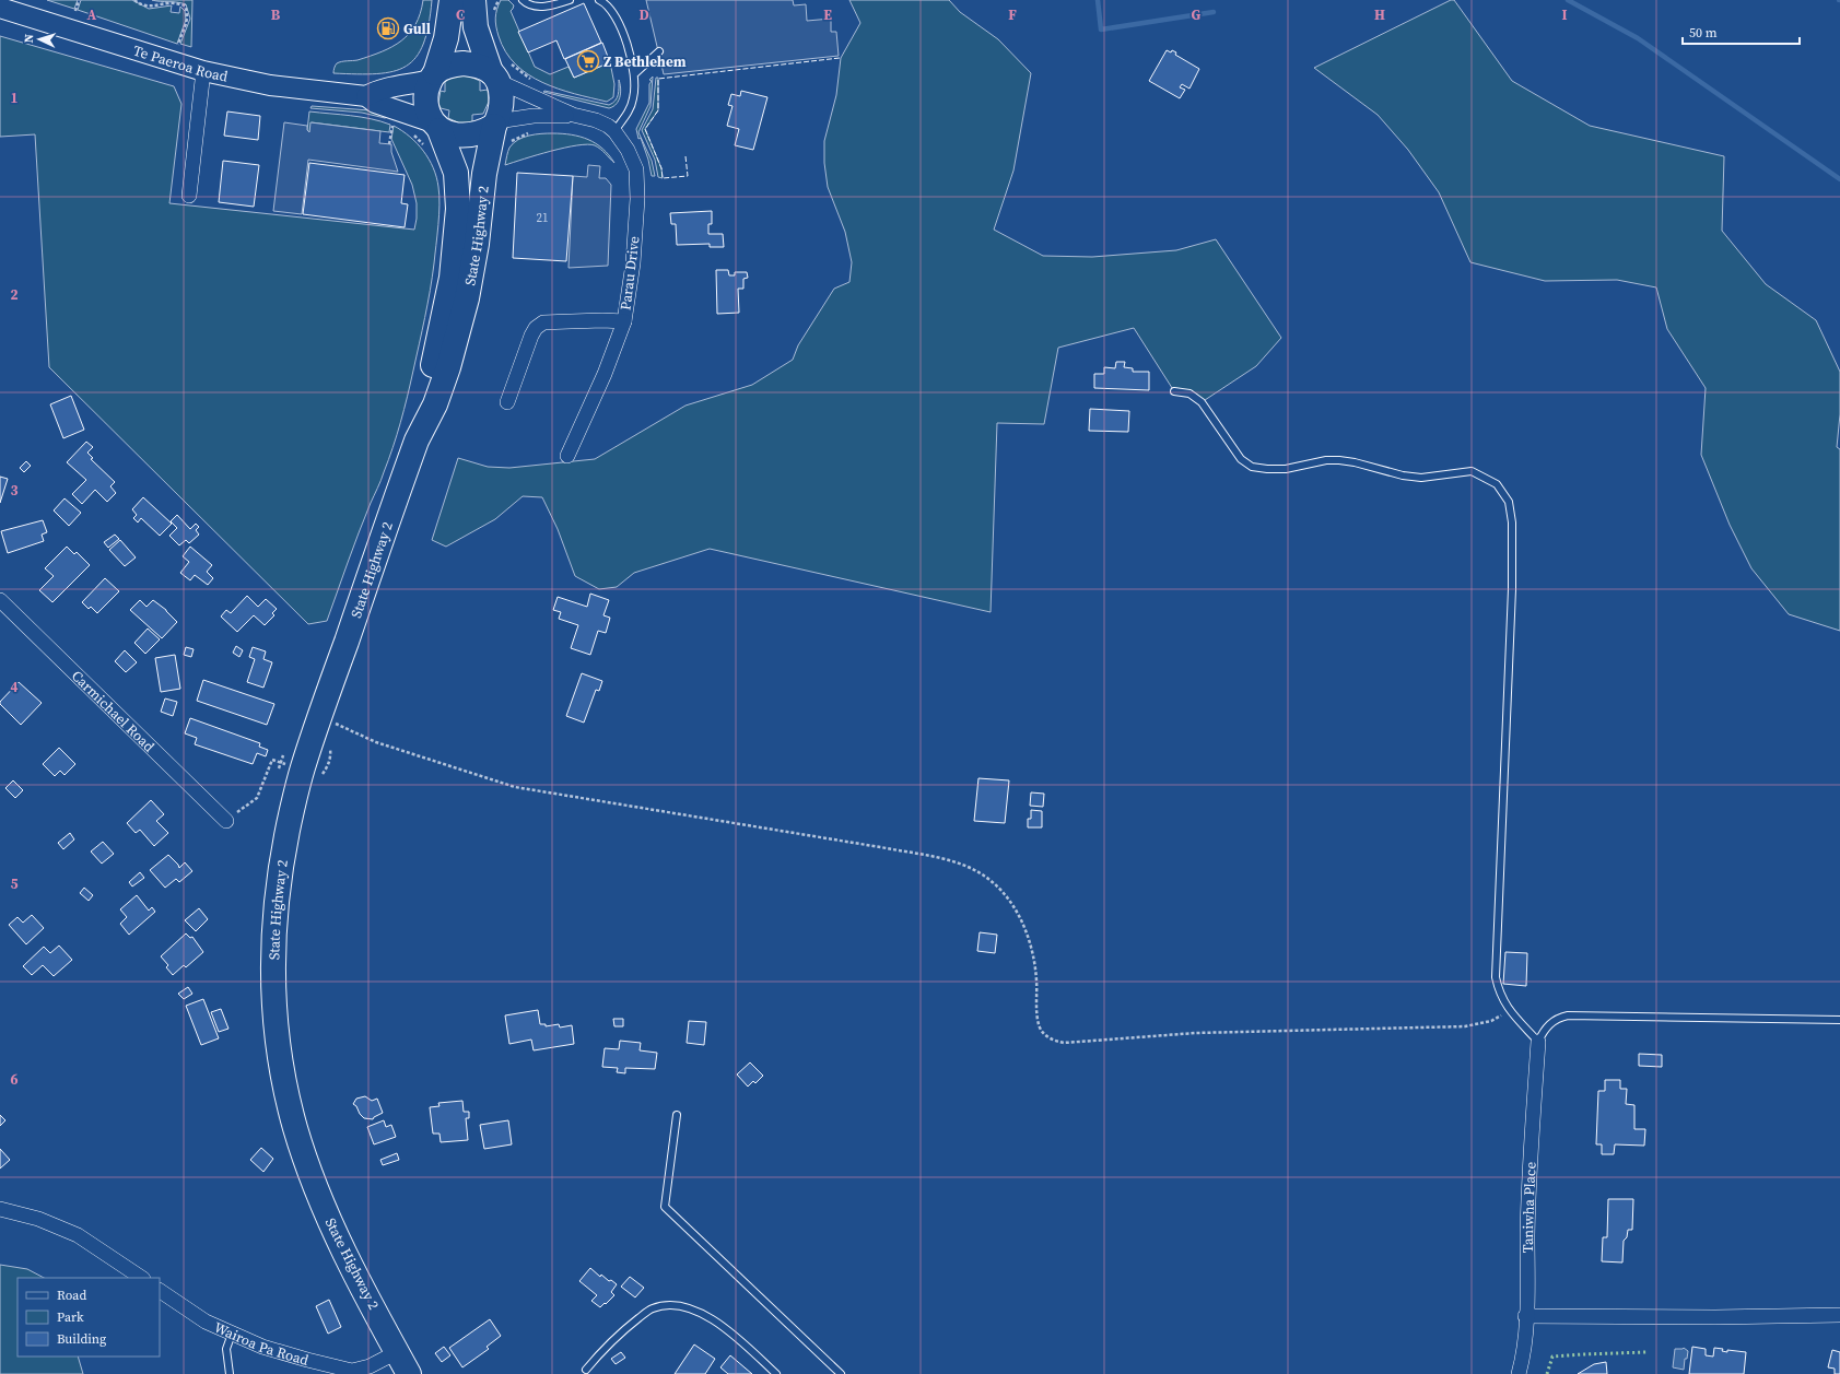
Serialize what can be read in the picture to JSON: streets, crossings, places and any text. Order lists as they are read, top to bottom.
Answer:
{
  "streets": {
    "highway": ["State Highway 2"],
    "street": [
      "Te Paeroa Road",
      "Parau Drive",
      "Carmichael Road",
      "Taniwha Place",
      "Wairoa Pa Road"
    ]
  },
  "crossings": [
    ["Te Paeroa Road", "State Highway 2"],
    ["Te Paeroa Road", "Parau Drive"],
    ["State Highway 2", "Parau Drive"],
    ["State Highway 2", "Wairoa Pa Road"]
  ],
  "places": {
    "fuel station": ["Gull"],
    "supermarket": ["Z Bethlehem"]
  },
  "house_numbers": ["21"],
  "legend": ["Road", "Park", "Building"],
  "scale_bar": "50 m",
  "north": "left",
  "grid": {
    "columns": [
      "A",
      "B",
      "C",
      "D",
      "E",
      "F",
      "G",
      "H",
      "I"
    ],
    "rows": [
      "1",
      "2",
      "3",
      "4",
      "5",
      "6"
    ]
  }
}
